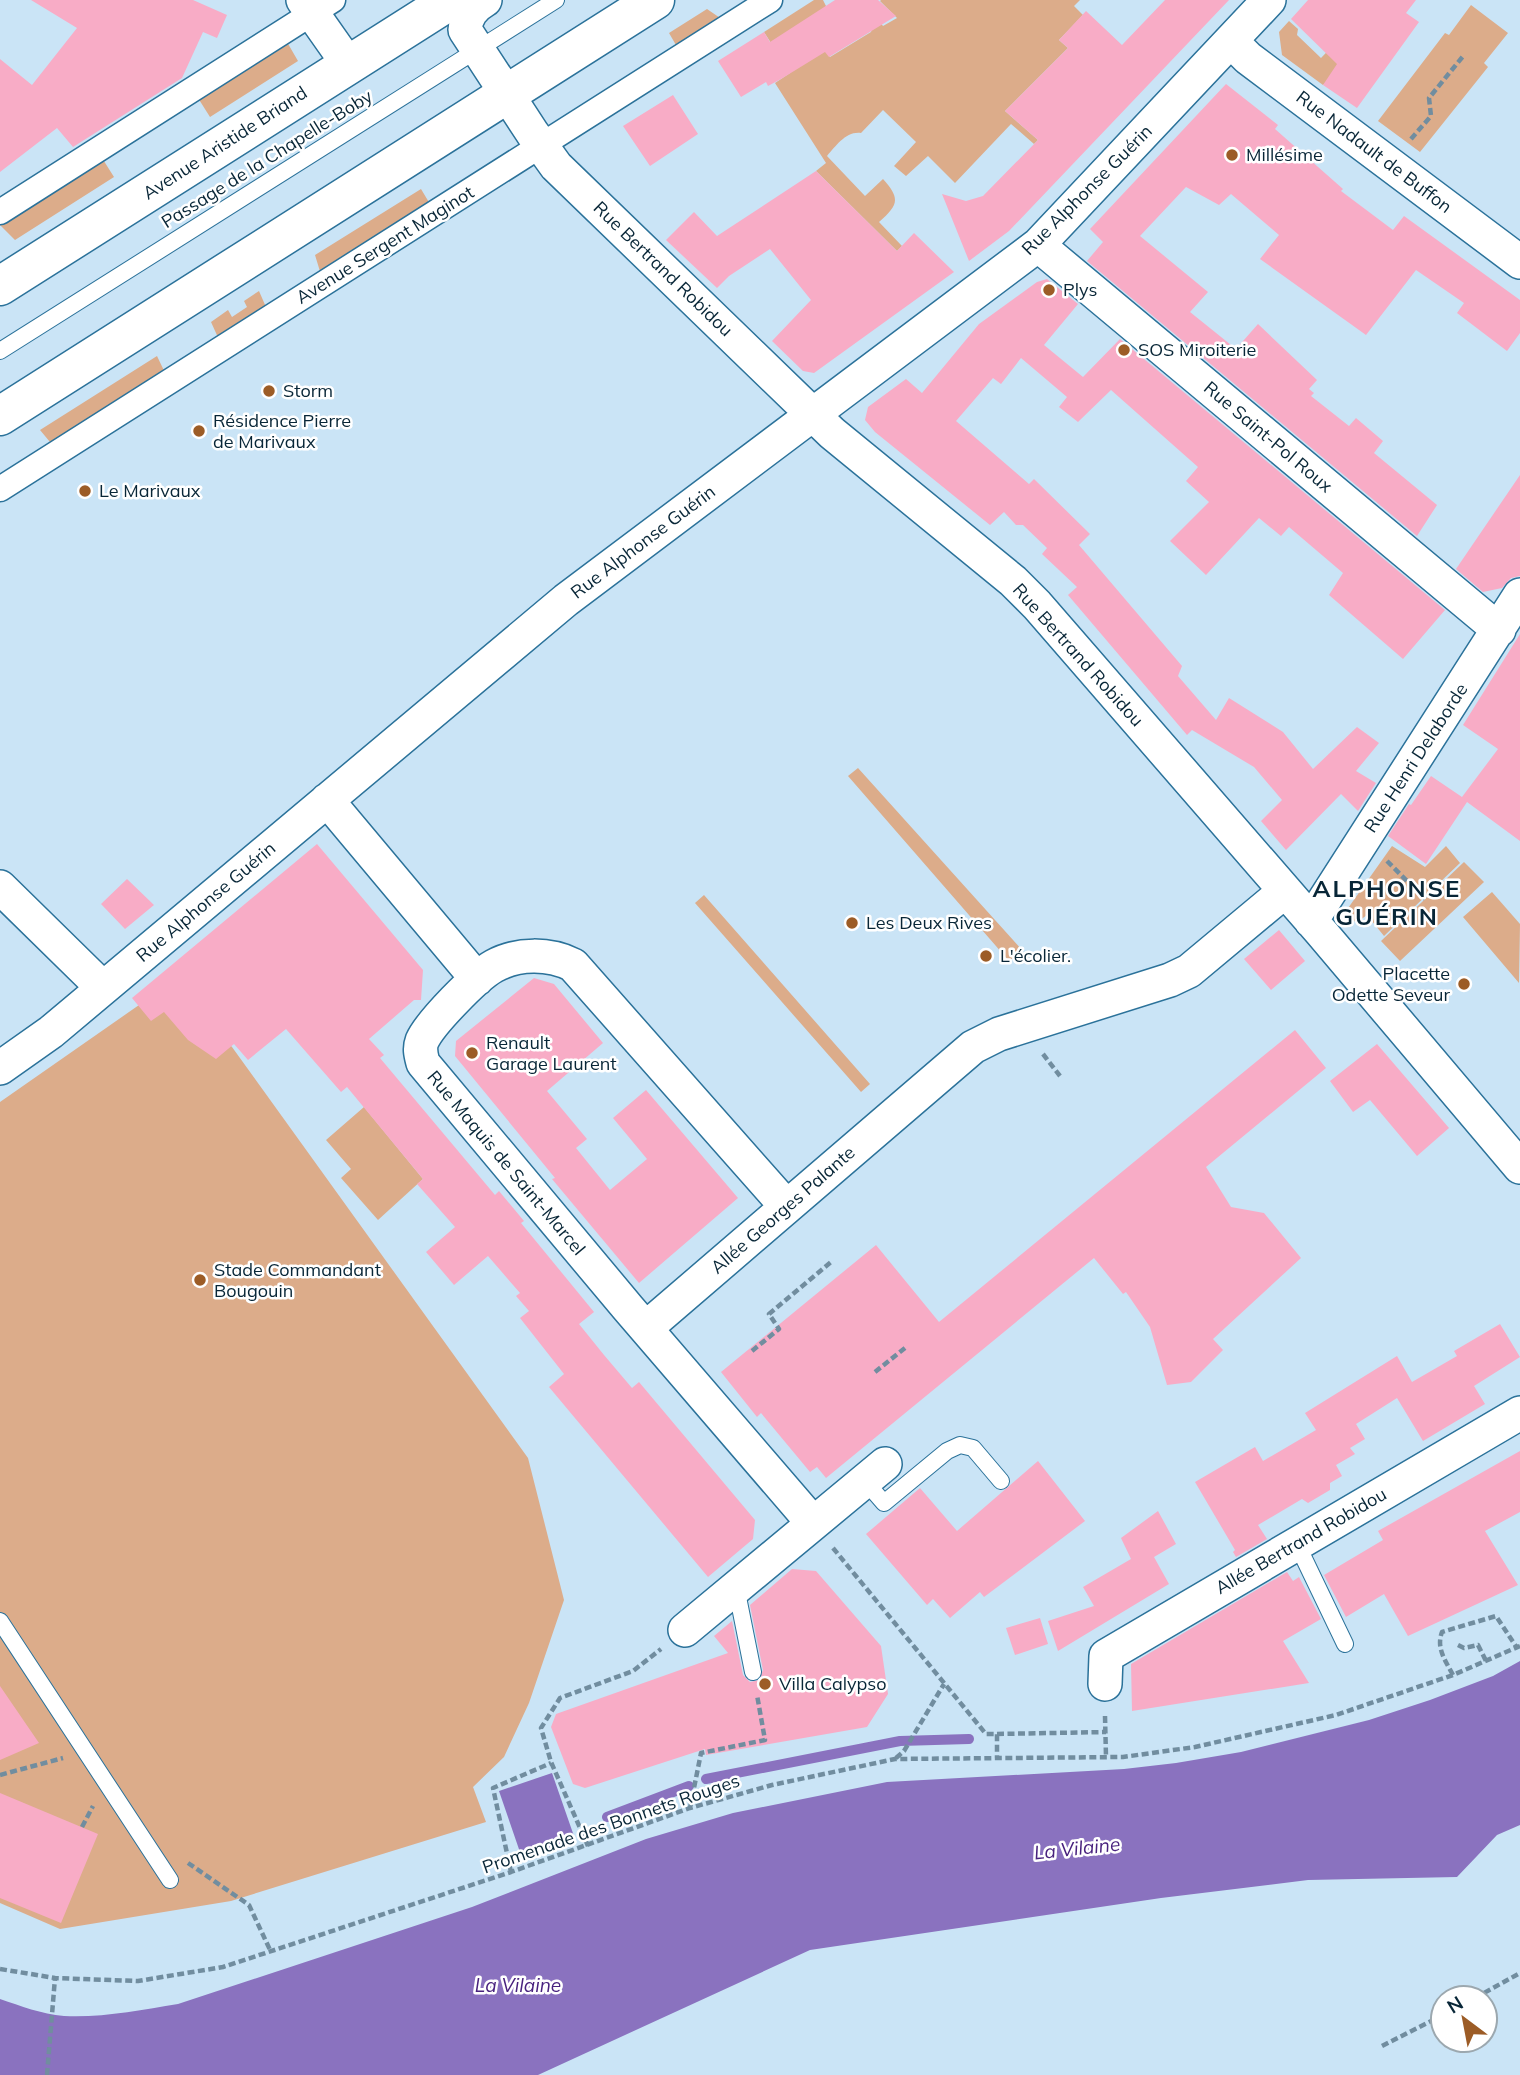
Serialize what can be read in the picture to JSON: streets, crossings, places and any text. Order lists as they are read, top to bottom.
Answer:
{
  "streets": {
    "main road": ["Avenue Aristide Briand"],
    "street": [
      "Rue Nadault de Buffon",
      "Rue Alphonse Guérin",
      "Avenue Sergent Maginot",
      "Rue Bertrand Robidou",
      "Rue Saint-Pol Roux",
      "Rue Henri Delaborde",
      "Rue Maquis de Saint-Marcel",
      "Allée Georges Palante",
      "Allée Bertrand Robidou"
    ],
    "lane": ["Passage de la Chapelle-Boby"],
    "path": ["Promenade des Bonnets Rouges"]
  },
  "crossings": [
    ["Rue Nadault de Buffon", "Rue Alphonse Guérin"],
    ["Rue Alphonse Guérin", "Rue Bertrand Robidou"],
    ["Rue Alphonse Guérin", "Rue Saint-Pol Roux"],
    ["Avenue Sergent Maginot", "Rue Bertrand Robidou"],
    ["Rue Bertrand Robidou", "Rue Henri Delaborde"],
    ["Rue Bertrand Robidou", "Allée Georges Palante"],
    ["Rue Saint-Pol Roux", "Rue Henri Delaborde"],
    ["Rue Maquis de Saint-Marcel", "Allée Georges Palante"]
  ],
  "districts": ["ALPHONSE GUÉRIN"],
  "water": ["La Vilaine"],
  "places": [
    "Millésime",
    "Plys",
    "SOS Miroiterie",
    "Storm",
    "Résidence Pierre de Marivaux",
    "Le Marivaux",
    "Les Deux Rives",
    "L'écolier.",
    "Placette Odette Seveur",
    "Renault Garage Laurent",
    "Stade Commandant Bougouin",
    "Villa Calypso"
  ],
  "north": "top left"
}
